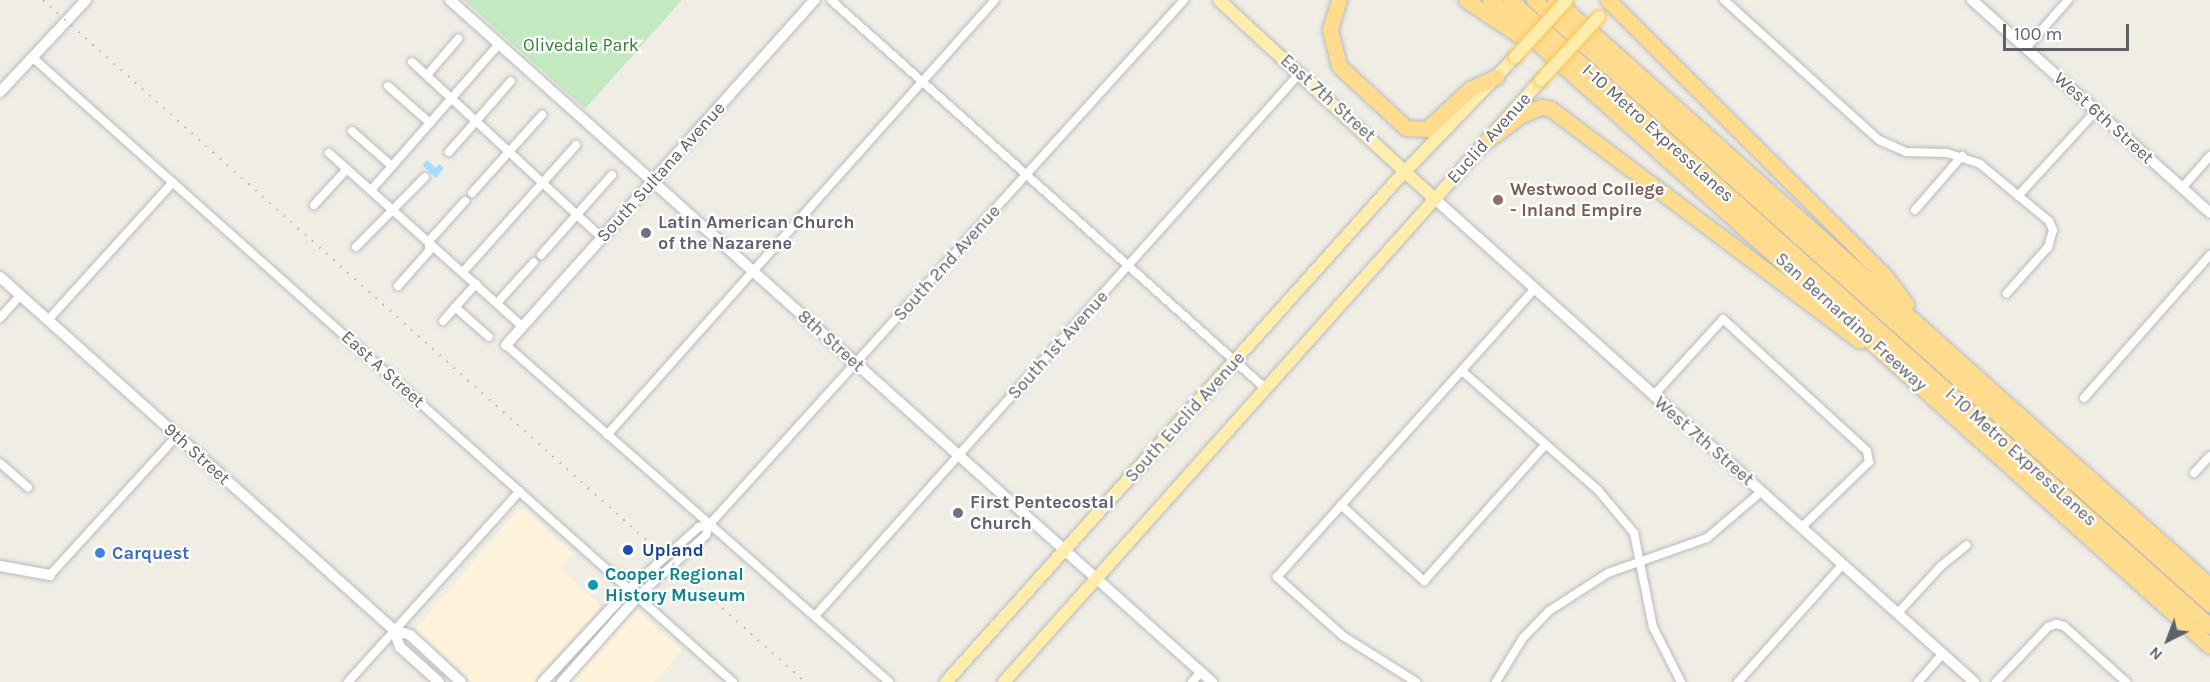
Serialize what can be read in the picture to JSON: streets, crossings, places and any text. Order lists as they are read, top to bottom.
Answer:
{
  "streets": {
    "highway": ["I-10 Metro ExpressLanes", "San Bernardino Freeway"],
    "main road": ["East 7th Street", "Euclid Avenue", "South Euclid Avenue"],
    "street": [
      "West 6th Street",
      "South Sultana Avenue",
      "South 2nd Avenue",
      "8th Street",
      "South 1st Avenue",
      "East A Street",
      "West 7th Street",
      "9th Street"
    ]
  },
  "crossings": [
    ["East 7th Street", "Euclid Avenue"],
    ["East 7th Street", "South 1st Avenue"],
    ["East 7th Street", "West 7th Street"],
    ["Euclid Avenue", "South Euclid Avenue"],
    ["Euclid Avenue", "West 7th Street"],
    ["South Sultana Avenue", "8th Street"],
    ["South 2nd Avenue", "8th Street"],
    ["South 2nd Avenue", "East A Street"],
    ["8th Street", "South 1st Avenue"],
    ["8th Street", "South Euclid Avenue"]
  ],
  "parks": ["Olivedale Park"],
  "places": [
    "Westwood College - Inland Empire",
    "Latin American Church of the Nazarene",
    "First Pentecostal Church",
    "Upland",
    "Carquest",
    "Cooper Regional History Museum"
  ],
  "scale_bar": "100 m",
  "north": "bottom left"
}
